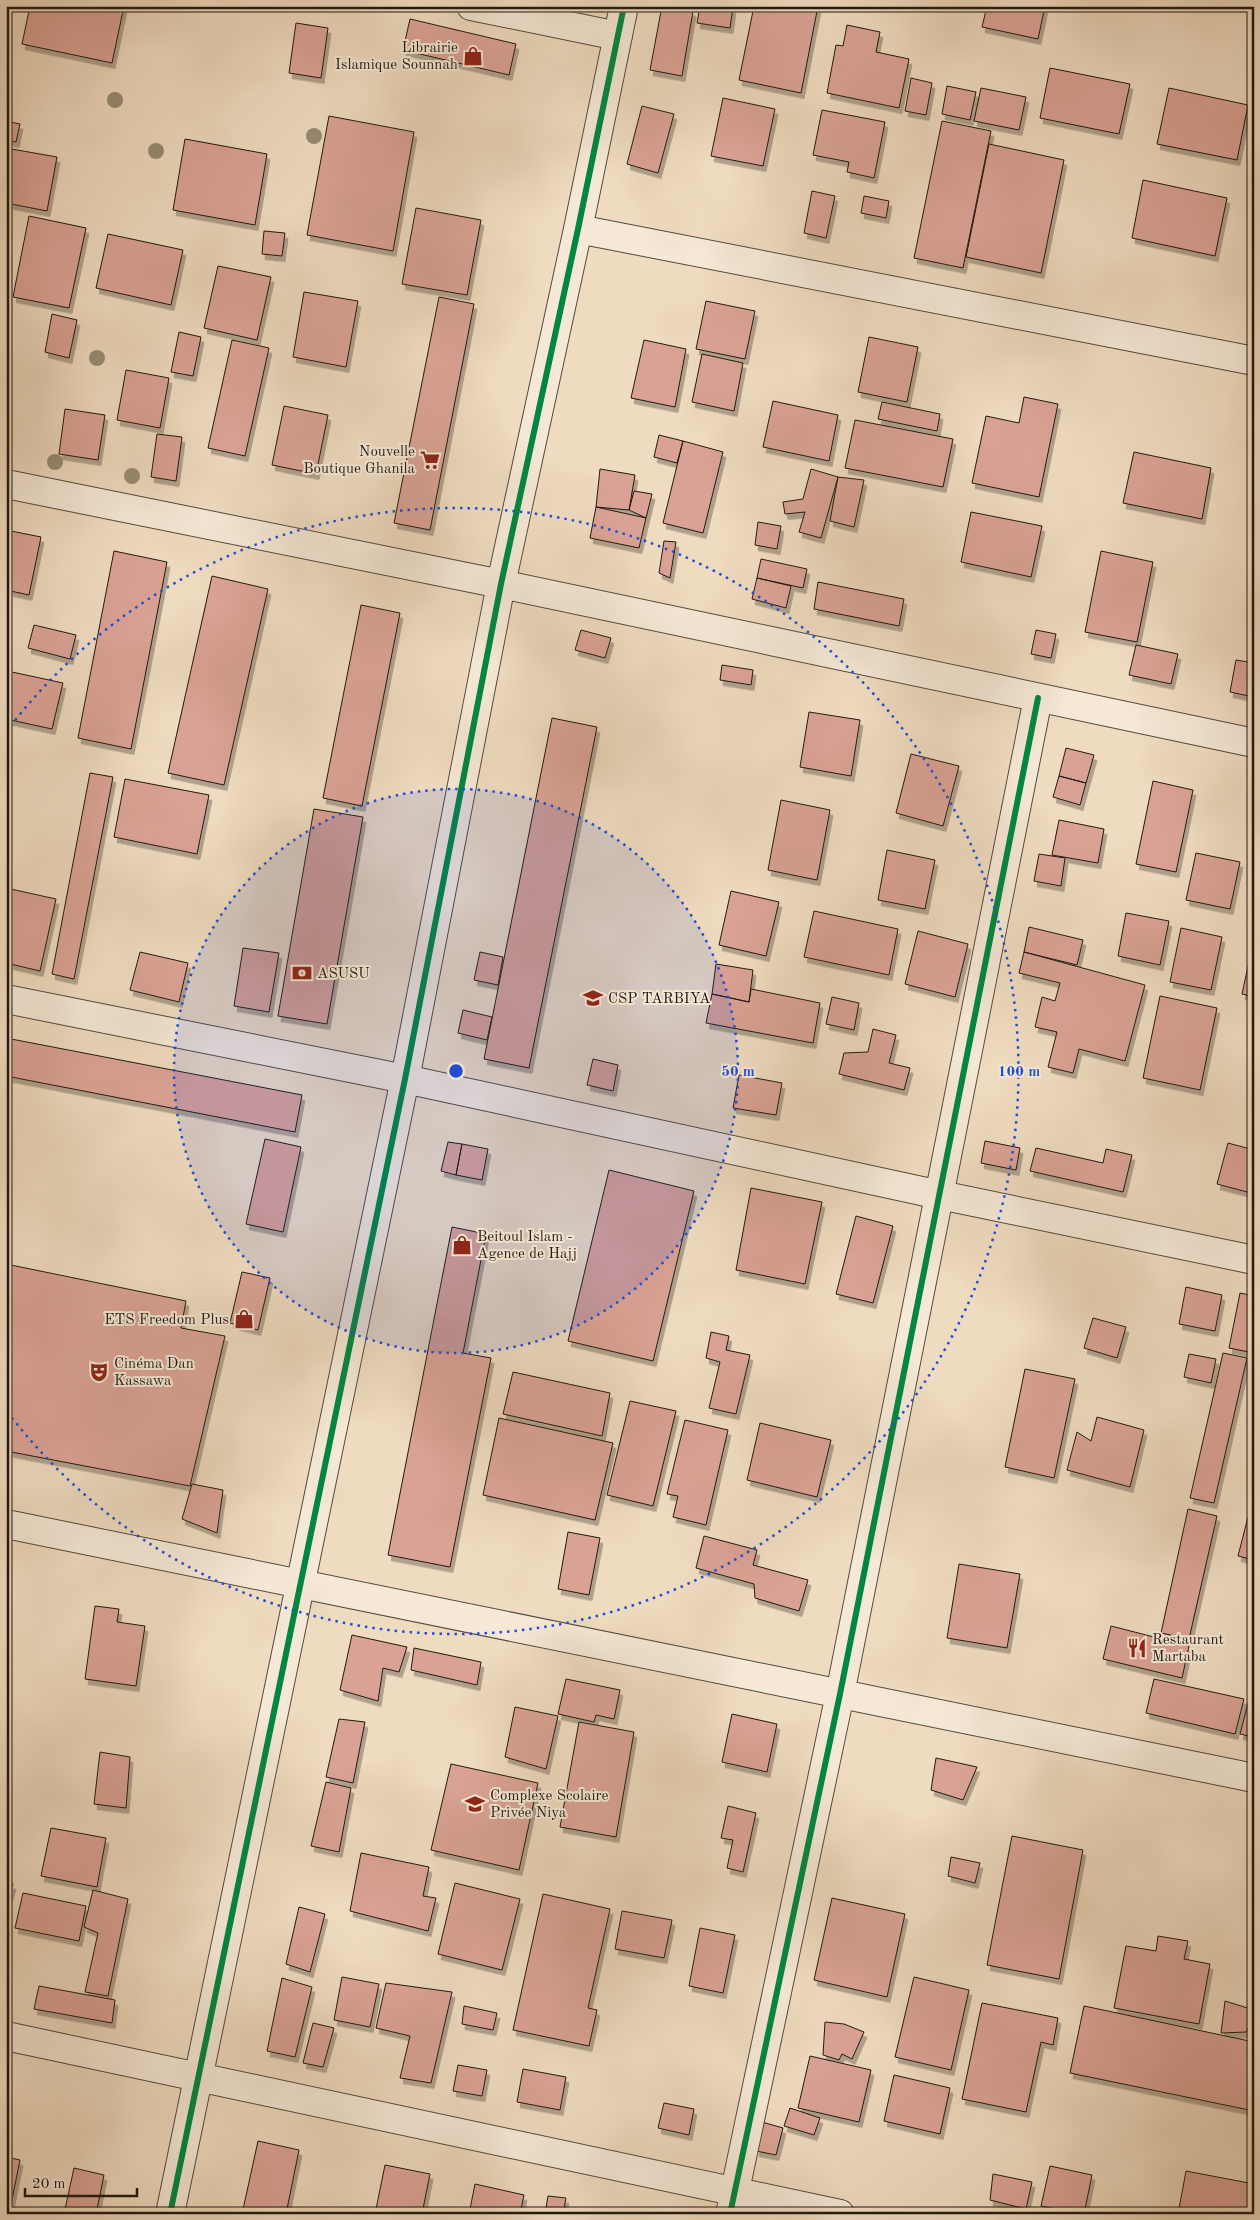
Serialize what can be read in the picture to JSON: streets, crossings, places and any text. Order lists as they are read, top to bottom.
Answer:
{
  "places": {
    "shop": ["Librairie Islamique Sounnah", "Beitoul Islam - Agence de Hajj", "ETS Freedom Plus"],
    "supermarket": ["Nouvelle Boutique Ghanila"],
    "bank": ["ASUSU"],
    "school or university": ["CSP TARBIYA", "Complexe Scolaire Privée Niya"],
    "theatre": ["Cinéma Dan Kassawa"],
    "restaurant": ["Restaurant Martaba"]
  },
  "scale_bar": "20 m",
  "rings": ["50 m", "100 m"]
}
